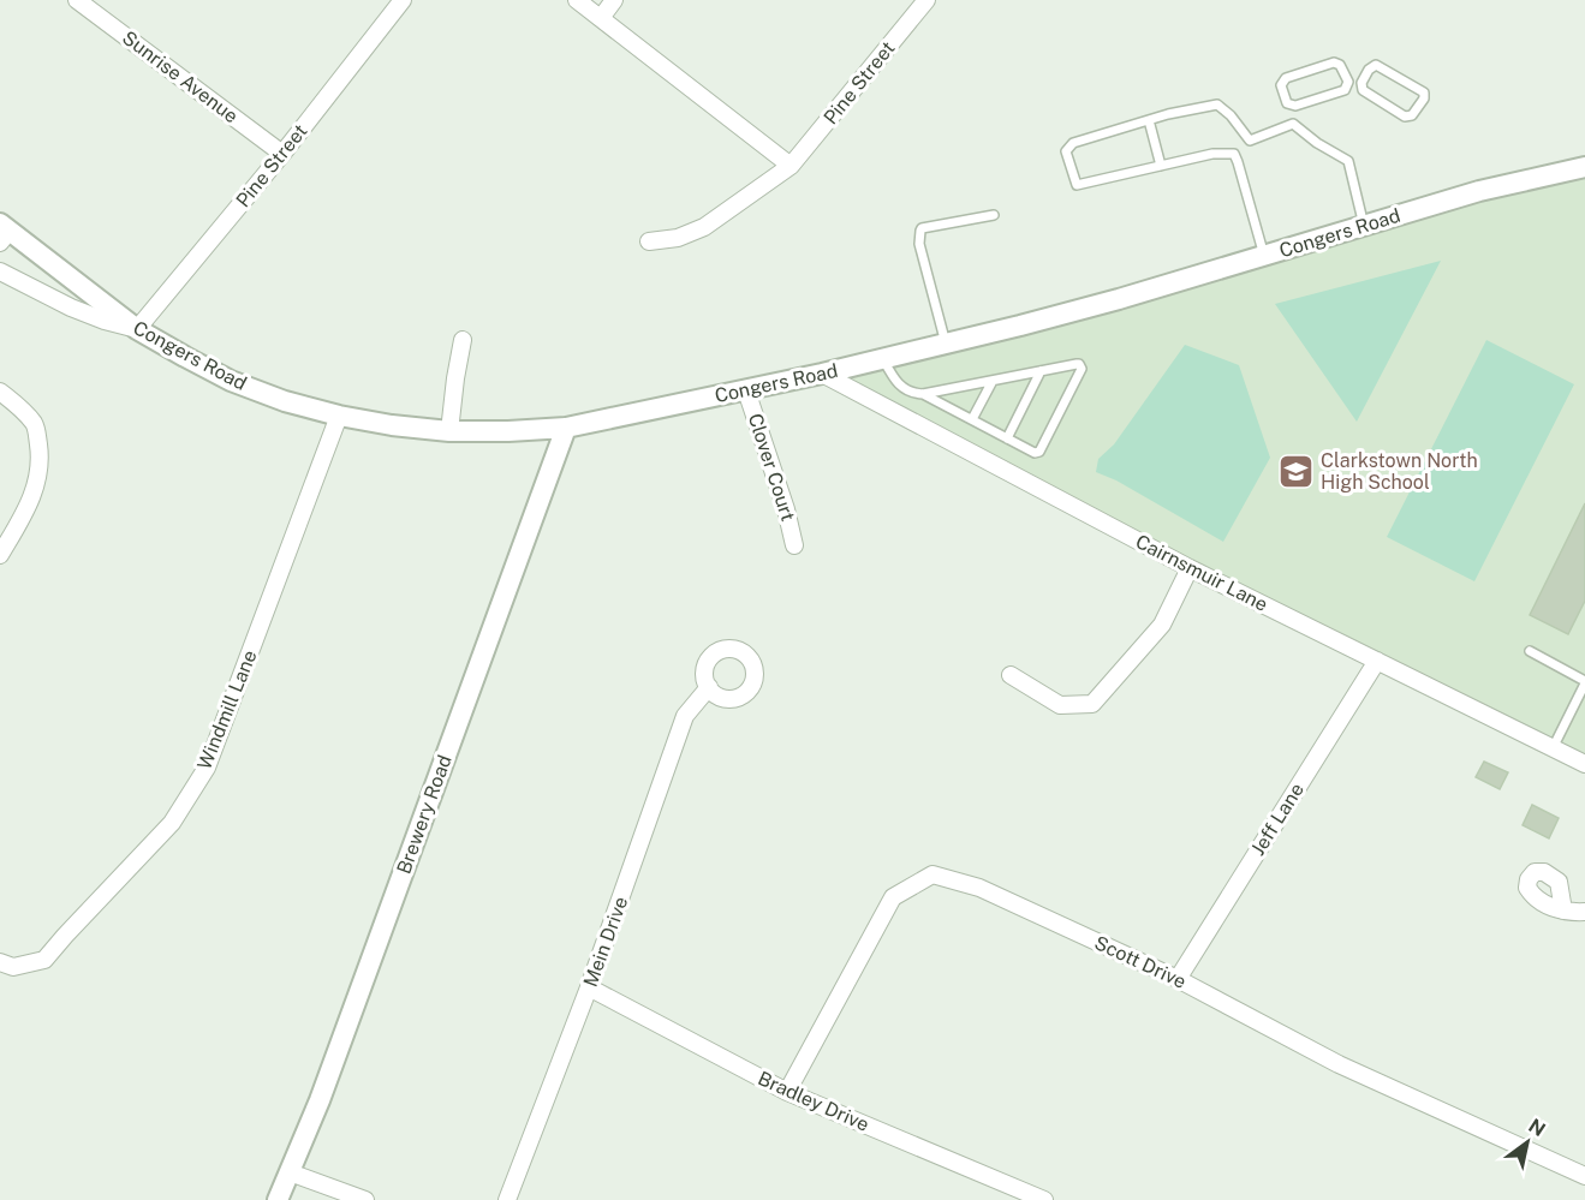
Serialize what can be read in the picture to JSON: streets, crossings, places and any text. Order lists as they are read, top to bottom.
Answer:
{
  "streets": {
    "street": [
      "Sunrise Avenue",
      "Pine Street",
      "Congers Road",
      "Clover Court",
      "Cairnsmuir Lane",
      "Windmill Lane",
      "Brewery Road",
      "Jeff Lane",
      "Mein Drive",
      "Scott Drive",
      "Bradley Drive"
    ]
  },
  "crossings": [
    ["Sunrise Avenue", "Pine Street"],
    ["Pine Street", "Congers Road"],
    ["Congers Road", "Clover Court"],
    ["Congers Road", "Cairnsmuir Lane"],
    ["Congers Road", "Windmill Lane"],
    ["Congers Road", "Brewery Road"],
    ["Cairnsmuir Lane", "Jeff Lane"],
    ["Jeff Lane", "Scott Drive"],
    ["Mein Drive", "Bradley Drive"],
    ["Scott Drive", "Bradley Drive"]
  ],
  "places": {
    "school or university": ["Clarkstown North High School"]
  },
  "north": "top right"
}
